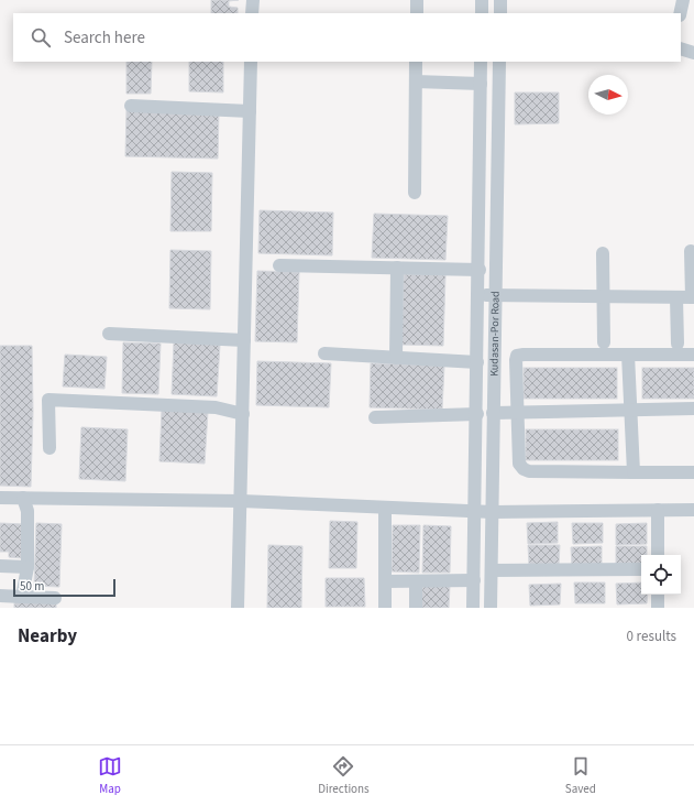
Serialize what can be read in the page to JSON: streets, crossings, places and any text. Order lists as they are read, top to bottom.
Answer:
{
  "streets": {
    "street": ["Kudasan-Por Road"]
  },
  "scale_bar": "50 m",
  "north": "right",
  "page": {
    "search": "Search here",
    "scale": "50 m",
    "heading": ["Nearby", "0 results"],
    "nav": ["Map", "Directions", "Saved"]
  }
}
